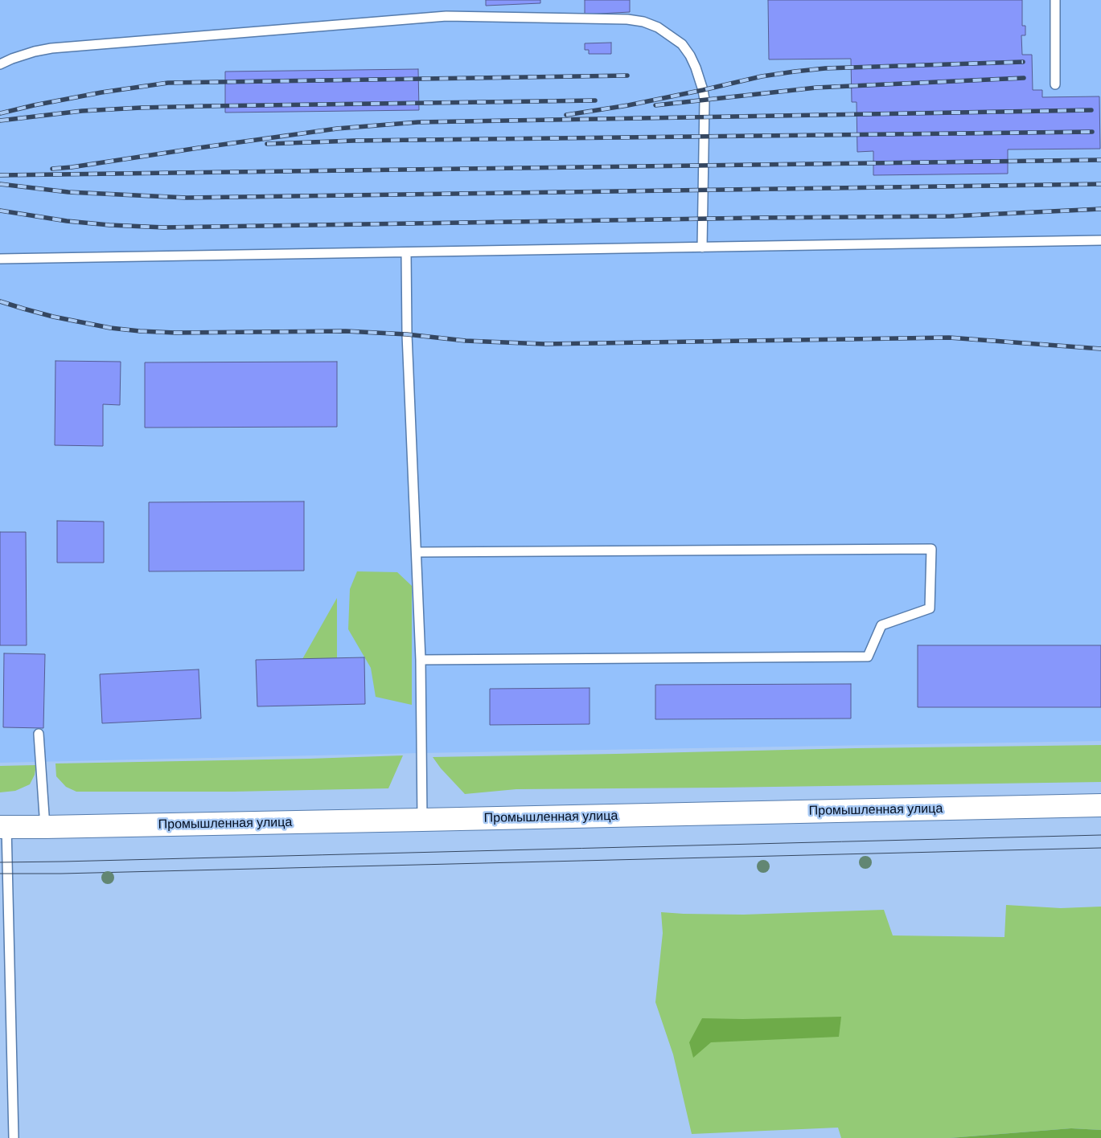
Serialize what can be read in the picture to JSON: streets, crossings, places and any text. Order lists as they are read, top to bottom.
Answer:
{
  "streets": {
    "street": ["Промышленная улица"]
  }
}
